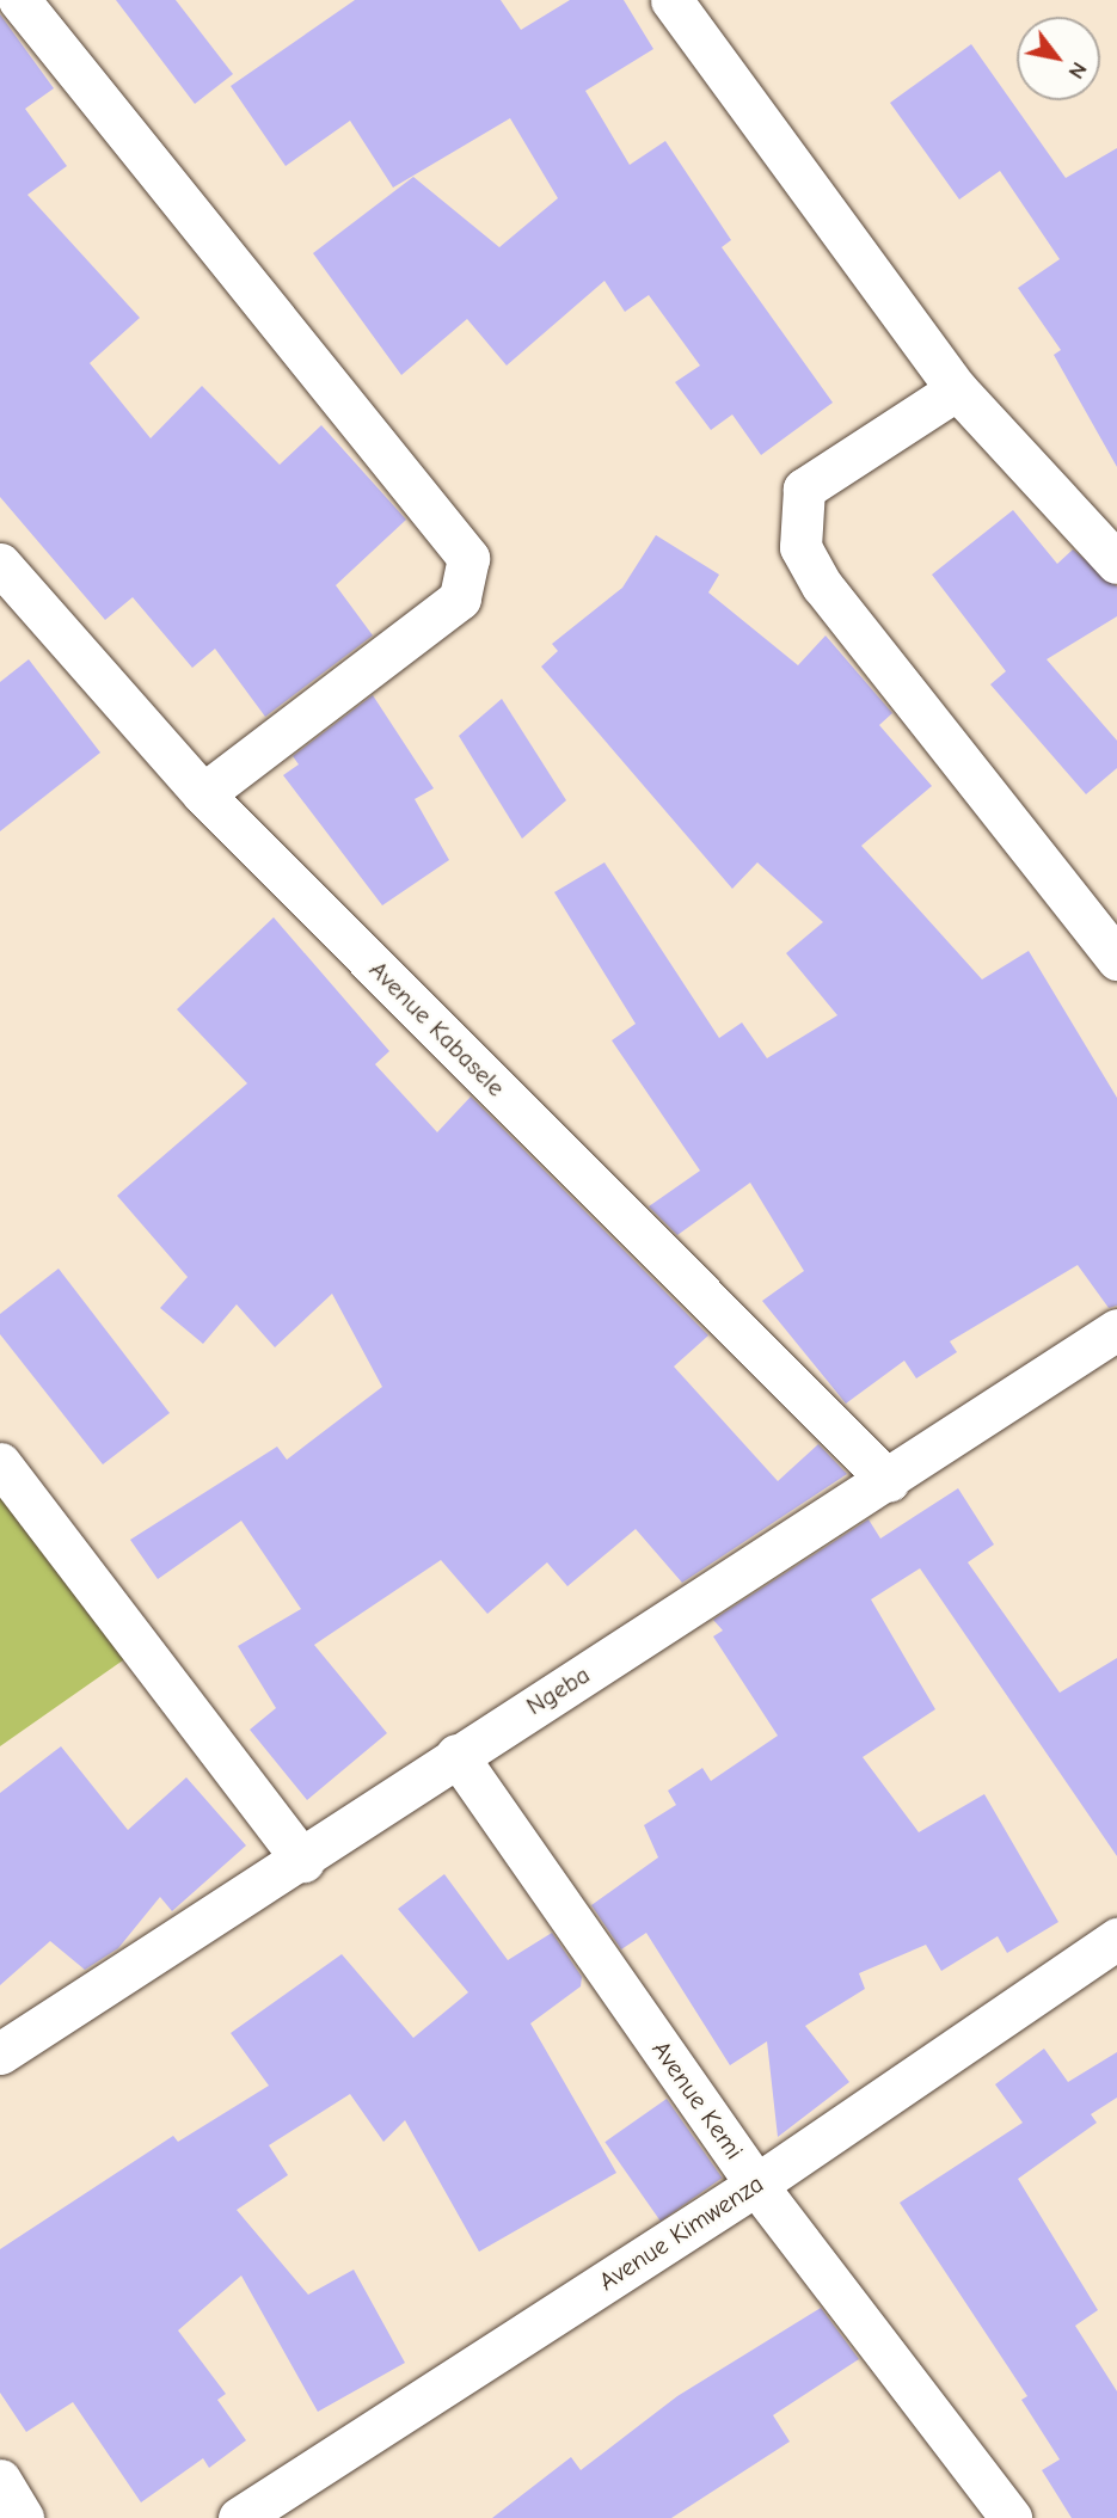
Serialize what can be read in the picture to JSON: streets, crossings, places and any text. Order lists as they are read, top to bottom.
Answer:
{
  "streets": {
    "street": [
      "Avenue Kabasele",
      "Ngeba",
      "Avenue Kemi",
      "Avenue Kimwenza"
    ]
  },
  "crossings": [
    ["Avenue Kabasele", "Ngeba"],
    ["Ngeba", "Avenue Kemi"],
    ["Avenue Kemi", "Avenue Kimwenza"]
  ],
  "north": "bottom right"
}
